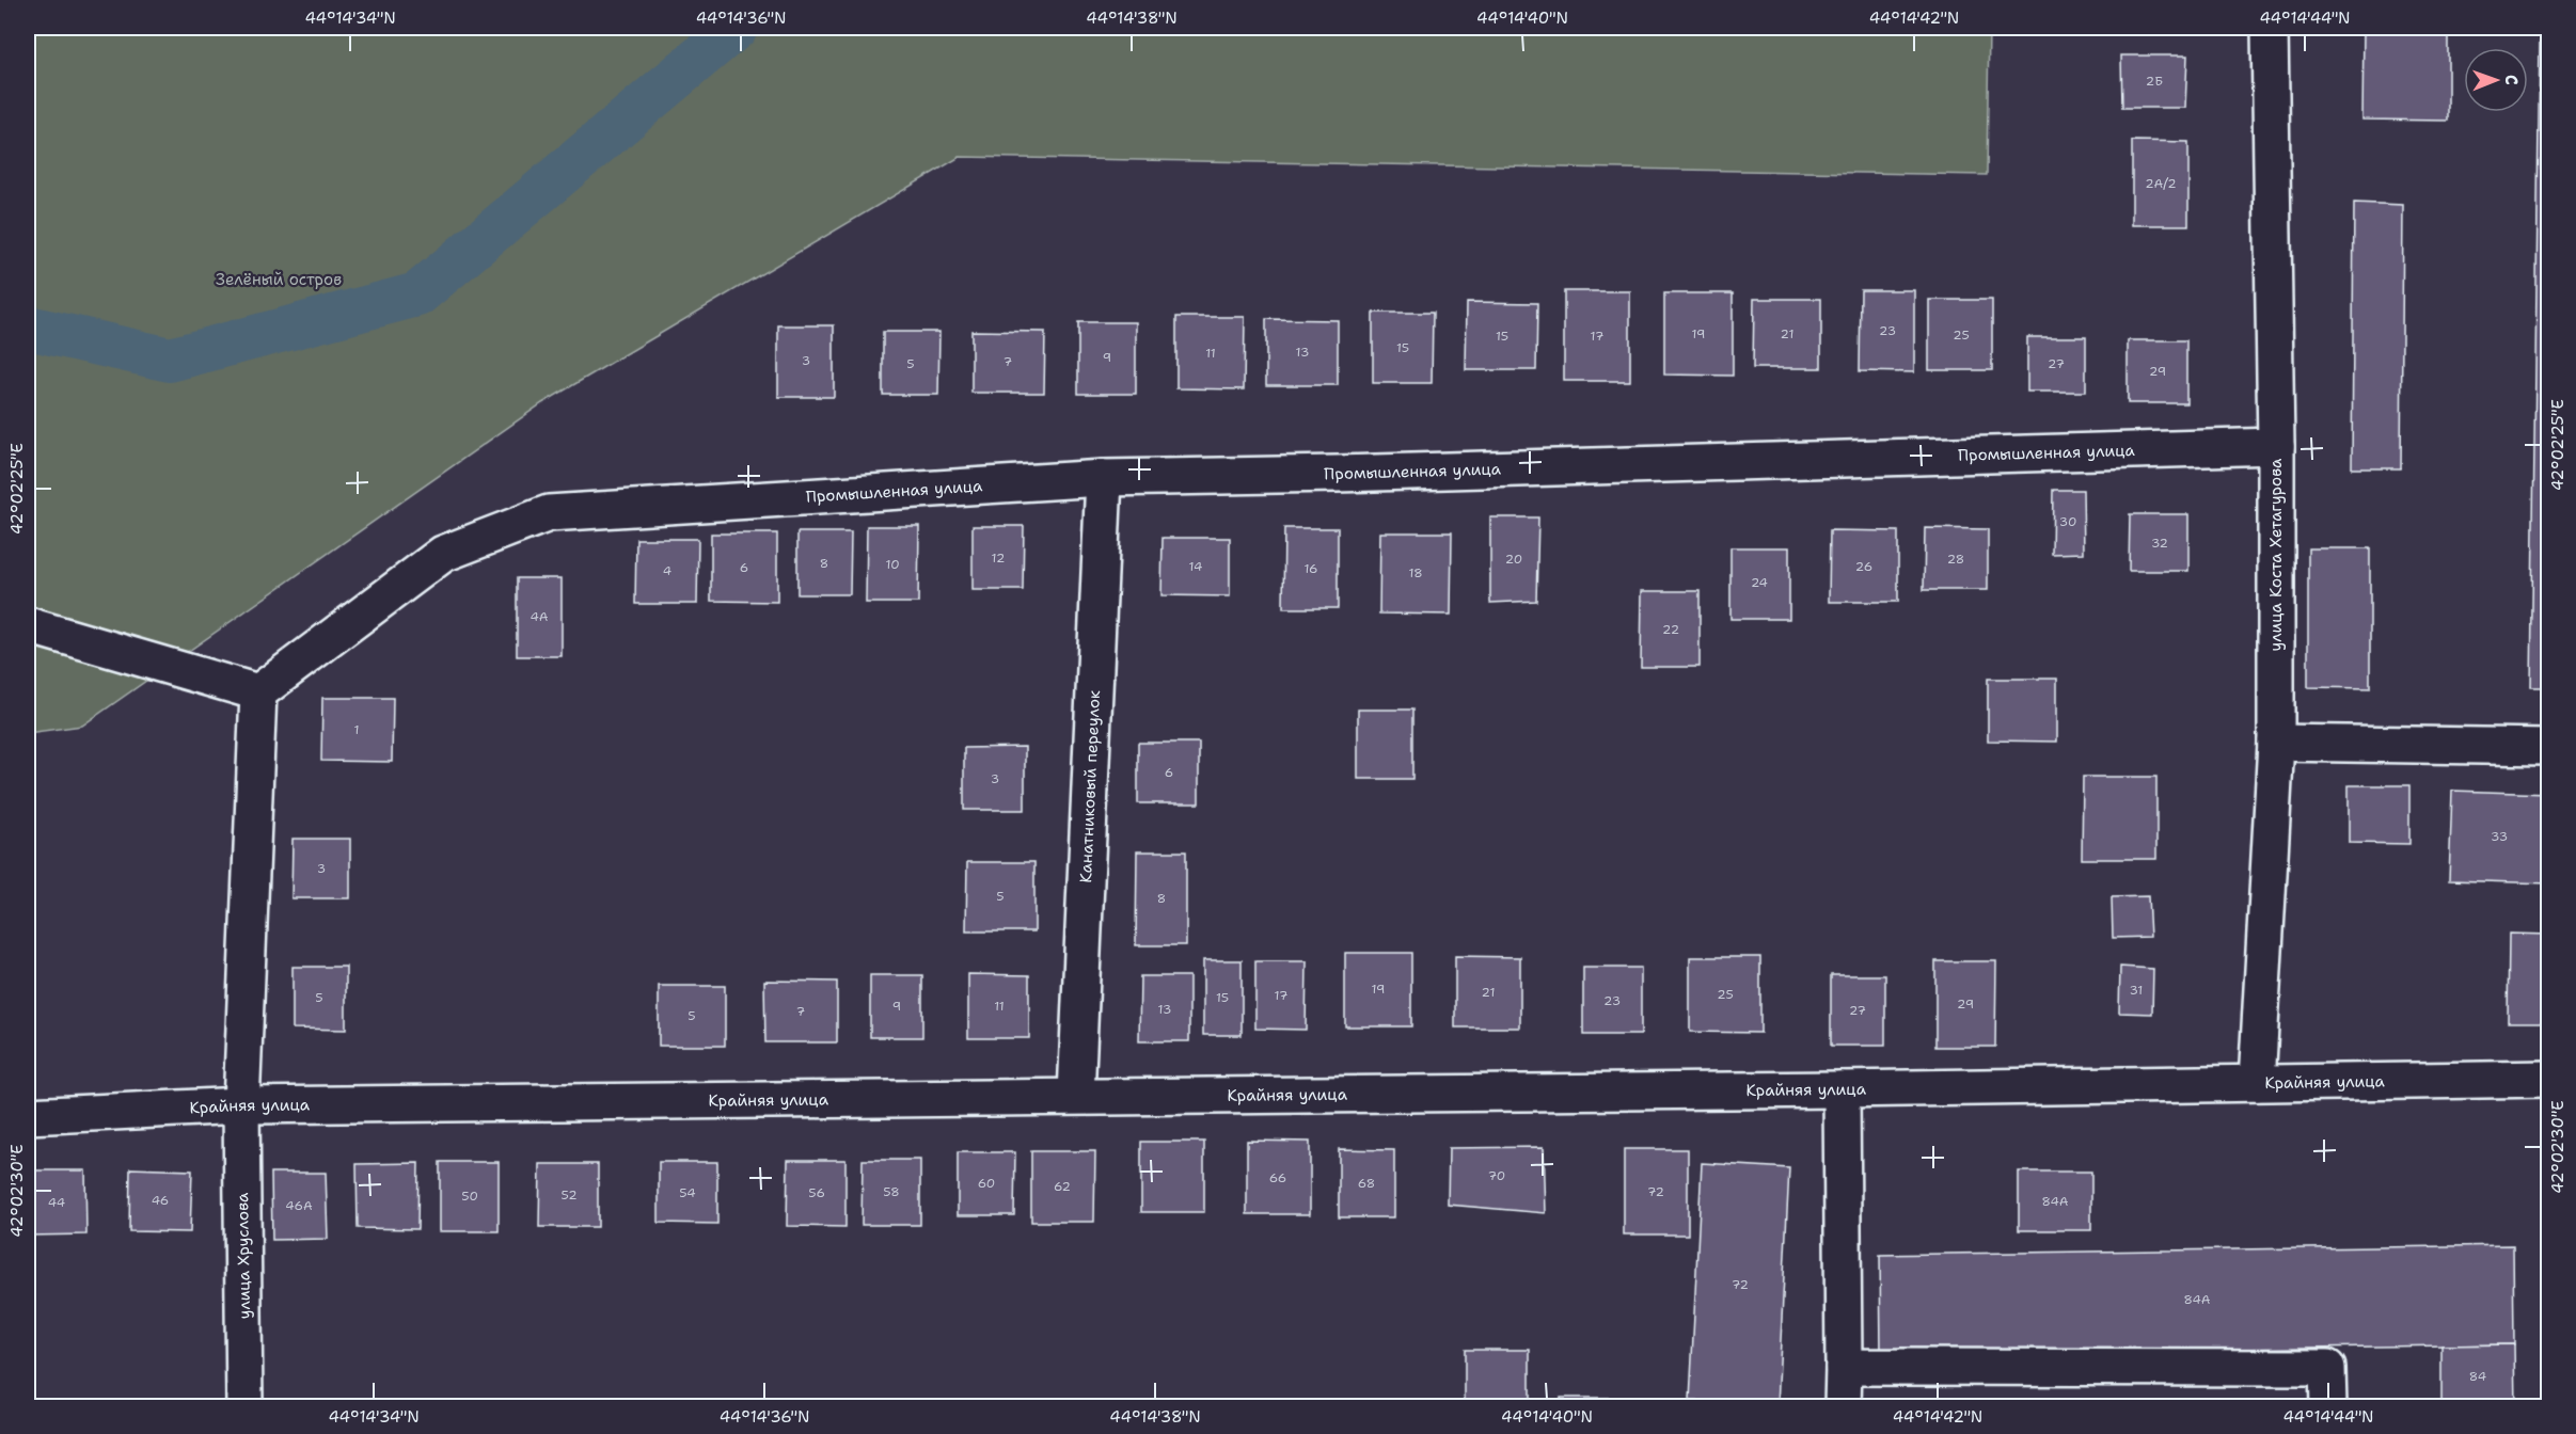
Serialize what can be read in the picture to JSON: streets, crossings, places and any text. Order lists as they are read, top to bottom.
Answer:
{
  "streets": {
    "street": [
      "Промышленная улица",
      "улица Коста Хетагурова",
      "Канатниковый переулок",
      "Крайняя улица",
      "улица Хруслова"
    ]
  },
  "crossings": [
    ["Промышленная улица", "улица Коста Хетагурова"],
    ["Промышленная улица", "Канатниковый переулок"],
    ["Промышленная улица", "улица Хруслова"],
    ["улица Коста Хетагурова", "Крайняя улица"],
    ["Канатниковый переулок", "Крайняя улица"],
    ["Крайняя улица", "улица Хруслова"]
  ],
  "parks": ["Зелёный остров"],
  "house_numbers": [
    "2Б",
    "2А/2",
    "23",
    "19",
    "21",
    "25",
    "15",
    "17",
    "15",
    "13",
    "11",
    "9",
    "3",
    "7",
    "5",
    "27",
    "29",
    "30",
    "32",
    "12",
    "20",
    "28",
    "8",
    "10",
    "14",
    "26",
    "6",
    "16",
    "4",
    "18",
    "24",
    "4А",
    "22",
    "1",
    "6",
    "3",
    "33",
    "3",
    "5",
    "8",
    "19",
    "31",
    "21",
    "25",
    "17",
    "5",
    "15",
    "23",
    "29",
    "9",
    "11",
    "13",
    "27",
    "7",
    "5",
    "70",
    "66",
    "60",
    "68",
    "62",
    "58",
    "72",
    "54",
    "56",
    "52",
    "50",
    "46",
    "84А",
    "44",
    "46А",
    "72",
    "84А",
    "84"
  ],
  "north": "right",
  "coordinates": [
    "44°14'34\"N",
    "44°14'36\"N",
    "44°14'38\"N",
    "44°14'40\"N",
    "44°14'42\"N",
    "44°14'44\"N",
    "42°02'25\"E",
    "42°02'30\"E"
  ]
}
